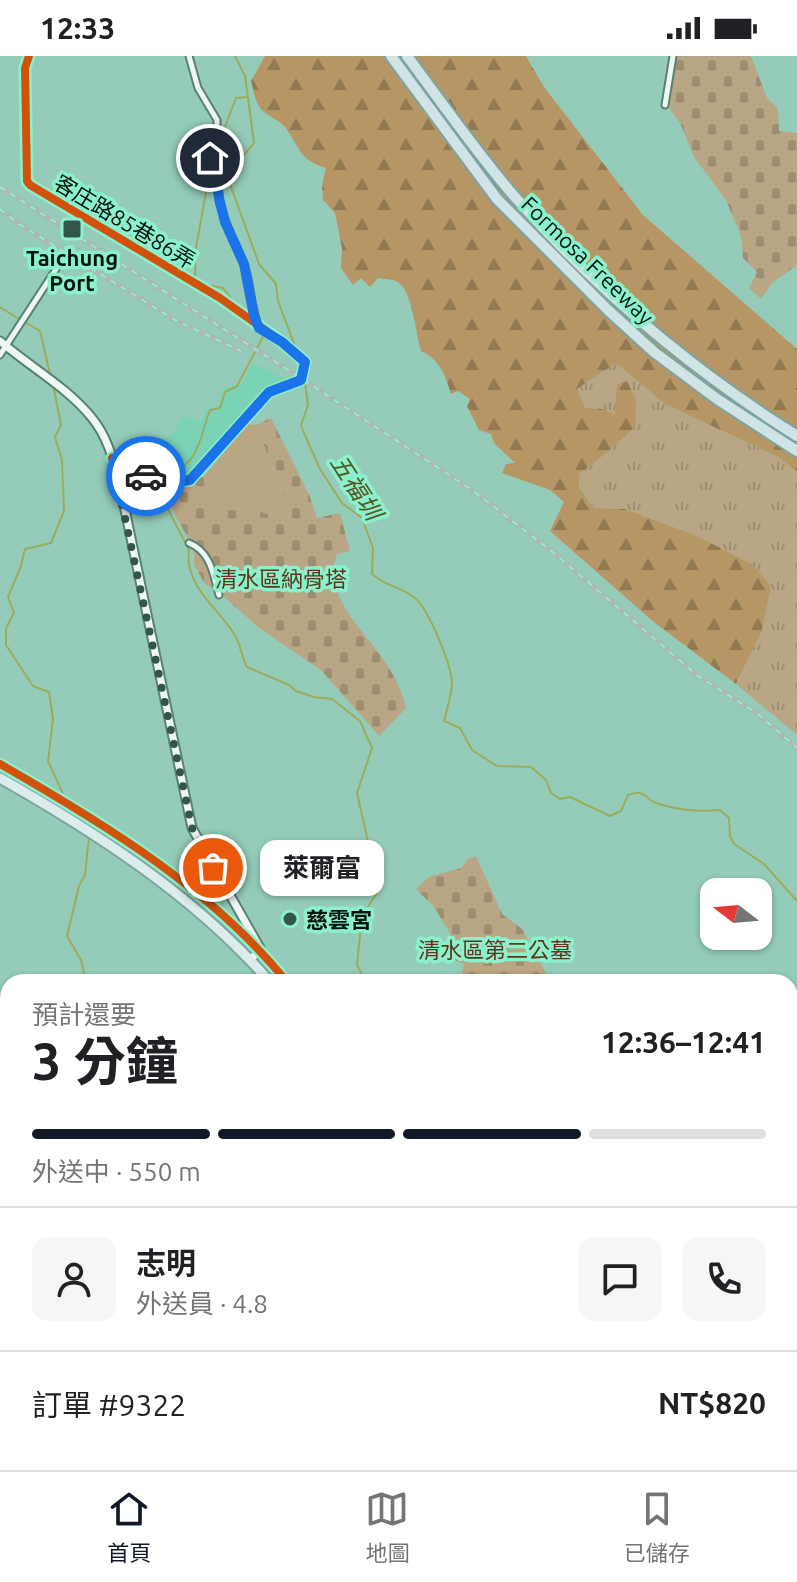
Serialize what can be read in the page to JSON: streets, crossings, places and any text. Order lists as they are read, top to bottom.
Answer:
{
  "streets": {
    "highway": ["Formosa Freeway"],
    "street": ["客庄路85巷86弄"]
  },
  "water": ["五福圳"],
  "parks": ["清水區納骨塔", "清水區第二公墓"],
  "places": {
    "transit": ["Taichung Port"],
    "other": ["萊爾富", "慈雲宮"]
  },
  "north": "left",
  "page": {
    "status": "12:33",
    "bubble": "萊爾富",
    "heading": ["3 分鐘", "預計還要", "12:36–12:41"],
    "panel": [
      "志明",
      "外送員 · 4.8",
      "訂單 #9322",
      "NT$820"
    ],
    "bar": "外送中 · 550 m",
    "tabs": ["首頁", "地圖", "已儲存"]
  }
}
